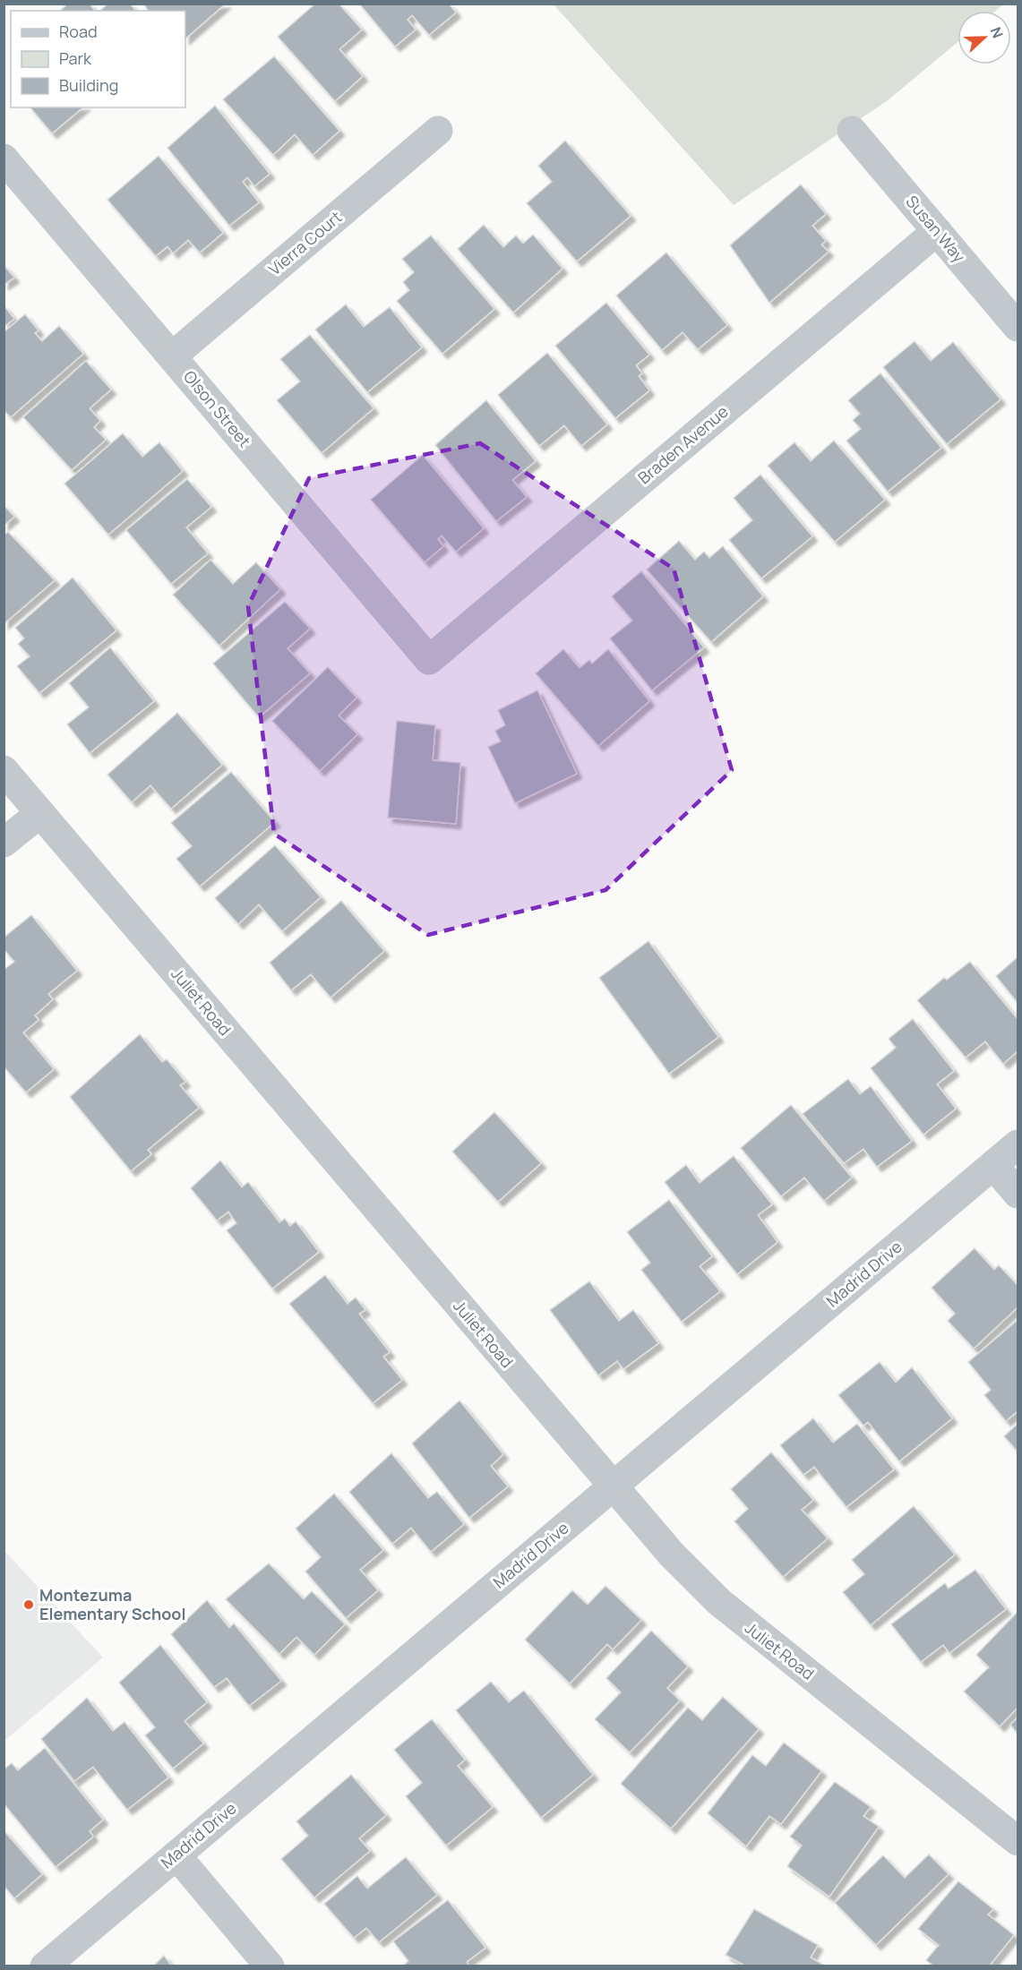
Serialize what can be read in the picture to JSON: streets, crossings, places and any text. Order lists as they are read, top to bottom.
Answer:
{
  "streets": {
    "street": [
      "Susan Way",
      "Vierra Court",
      "Olson Street",
      "Braden Avenue",
      "Juliet Road",
      "Madrid Drive"
    ]
  },
  "crossings": [
    ["Susan Way", "Braden Avenue"],
    ["Vierra Court", "Olson Street"],
    ["Olson Street", "Braden Avenue"],
    ["Juliet Road", "Madrid Drive"]
  ],
  "places": ["Montezuma Elementary School"],
  "legend": ["Road", "Park", "Building"],
  "north": "right"
}
